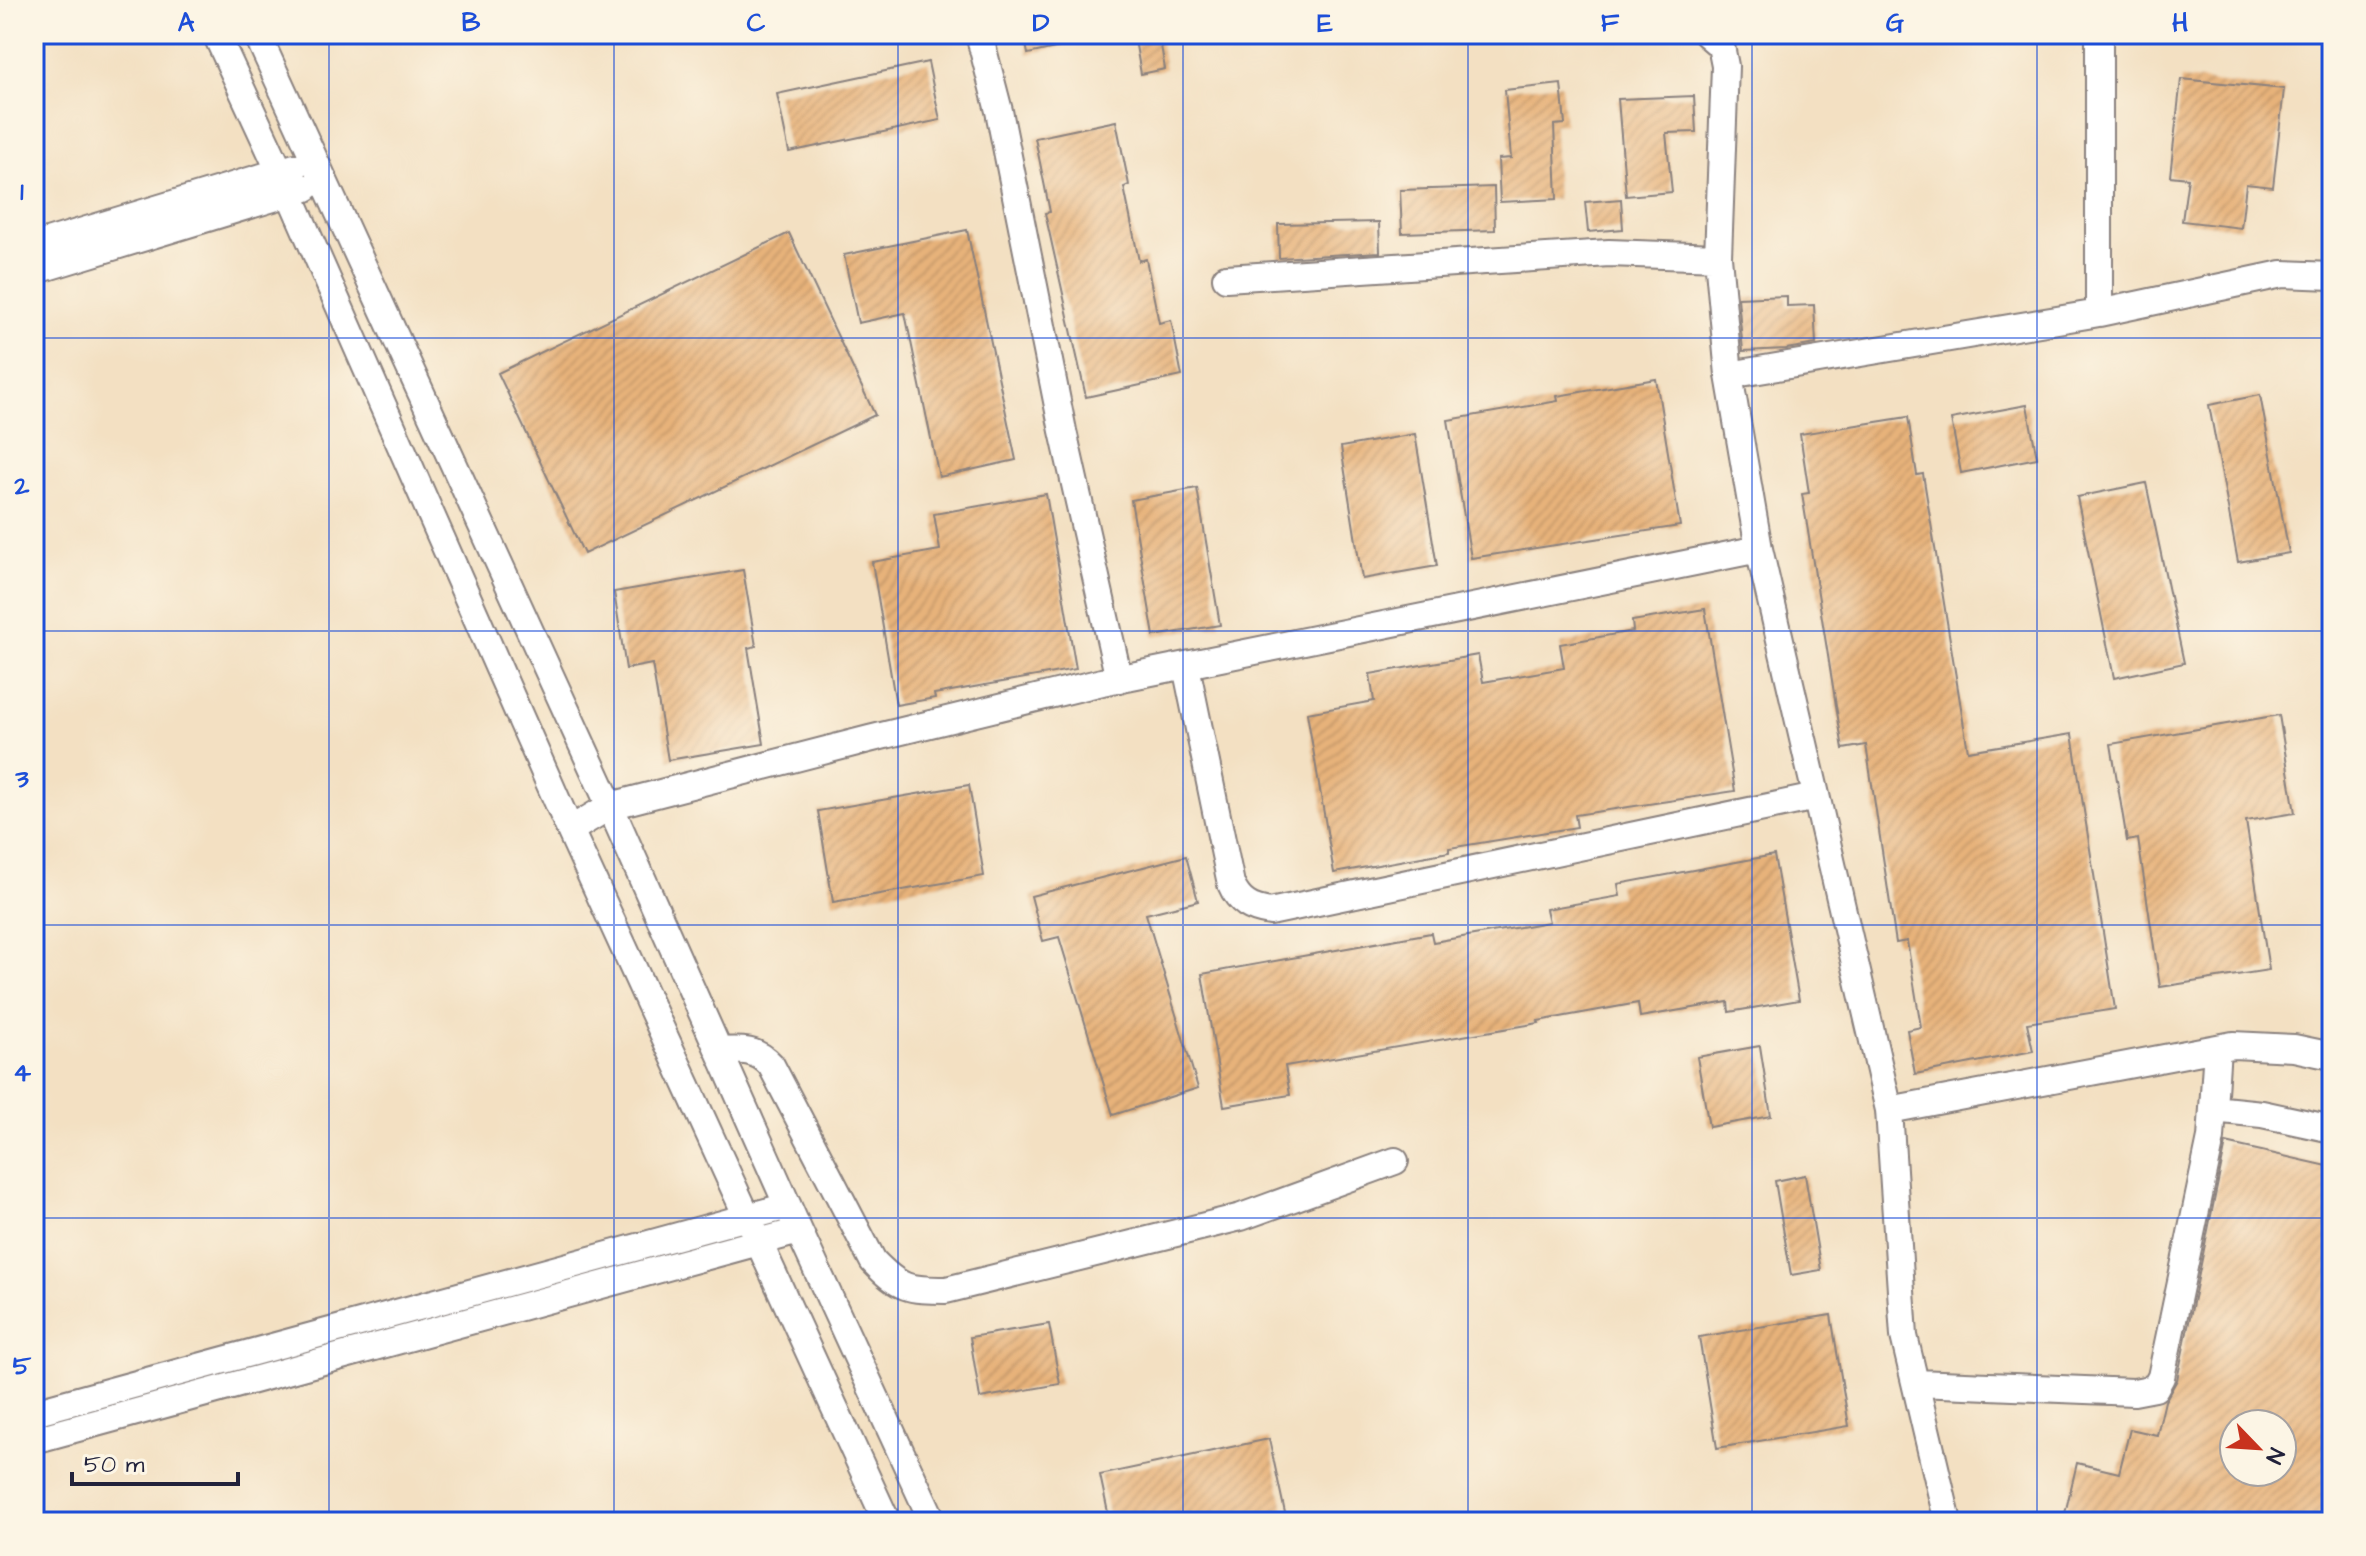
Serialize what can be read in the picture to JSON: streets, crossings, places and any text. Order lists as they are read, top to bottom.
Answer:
{
  "scale_bar": "50 m",
  "north": "bottom right",
  "grid": {
    "columns": [
      "A",
      "B",
      "C",
      "D",
      "E",
      "F",
      "G",
      "H"
    ],
    "rows": [
      "1",
      "2",
      "3",
      "4",
      "5"
    ]
  }
}
